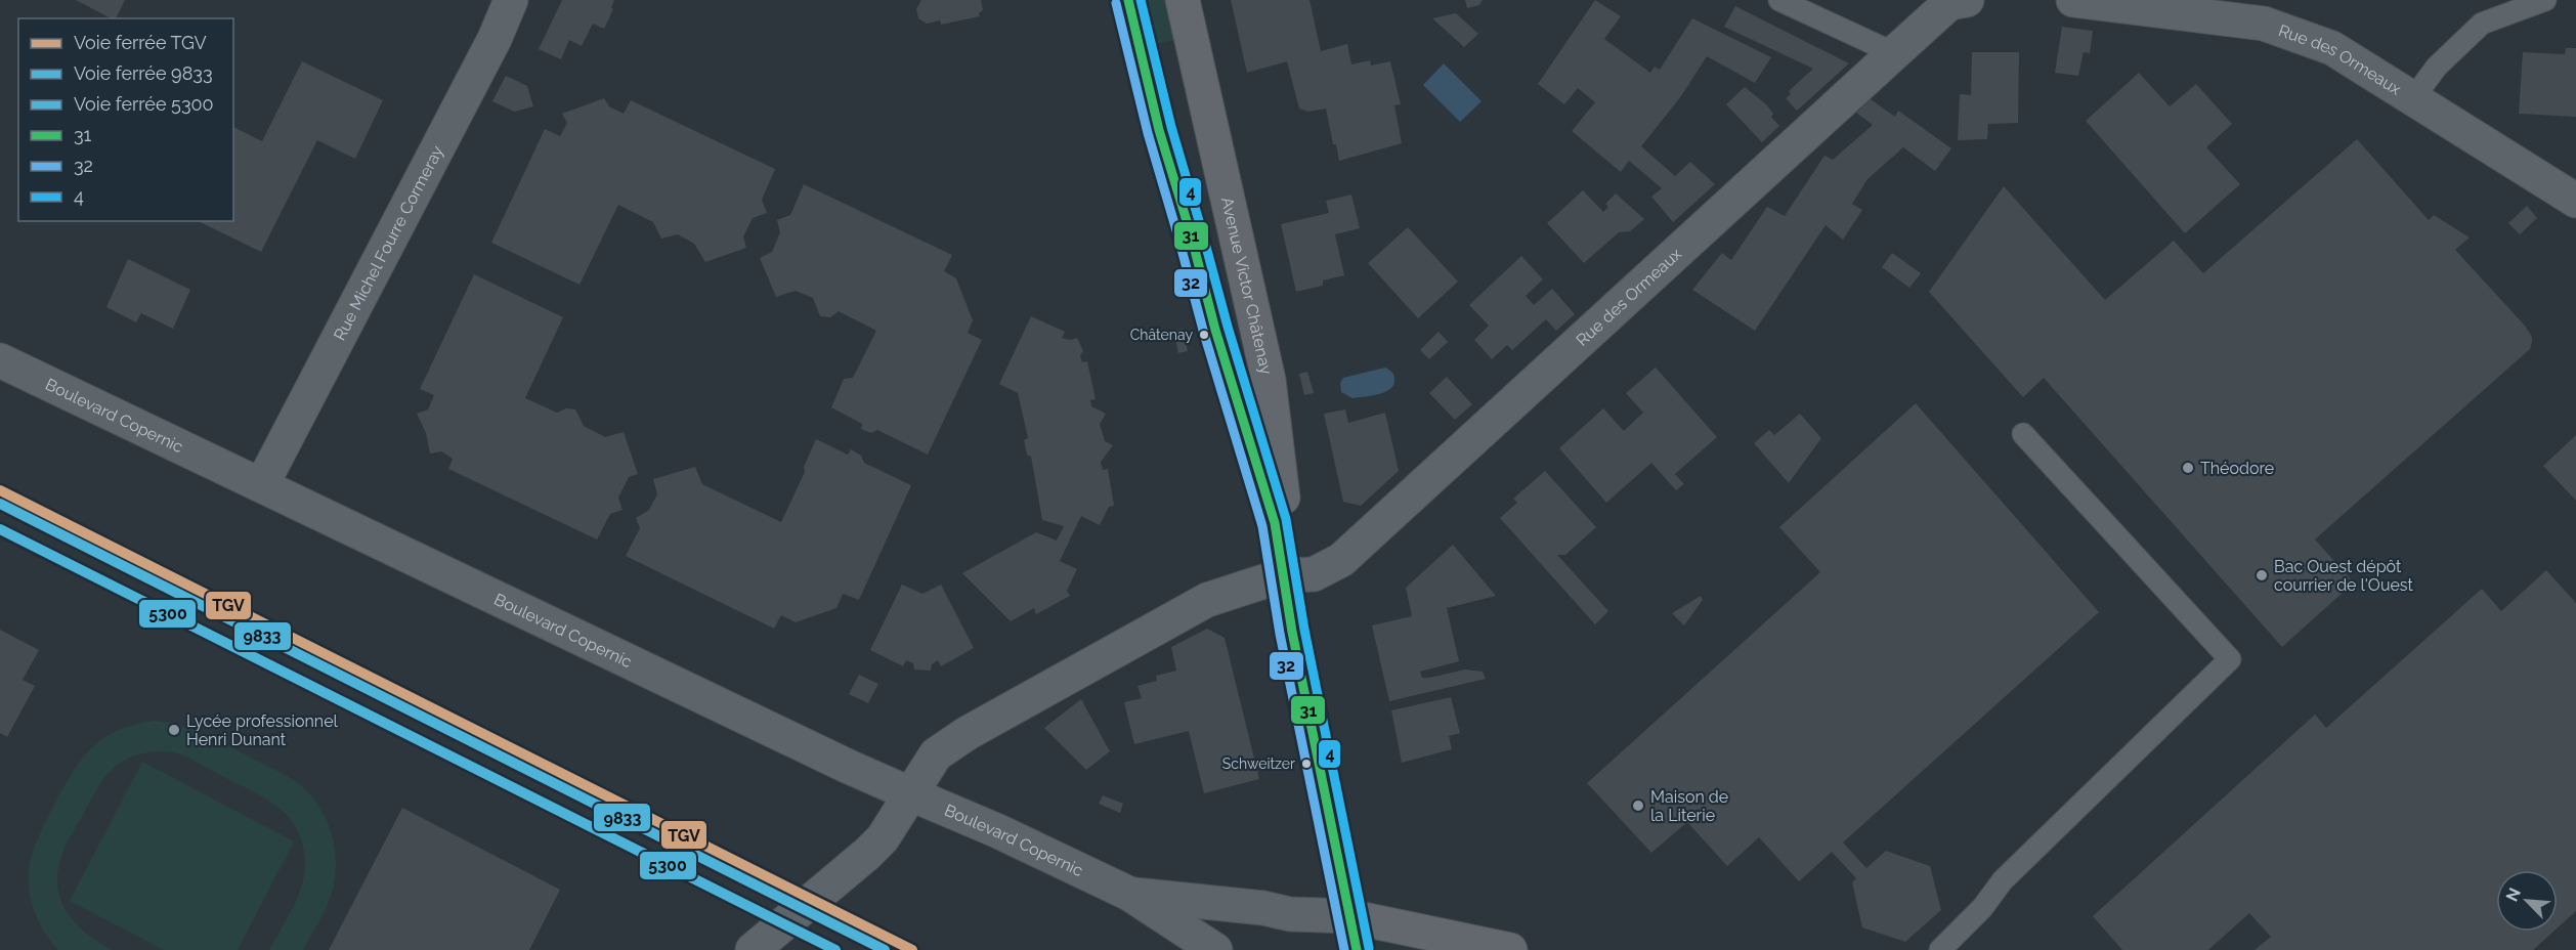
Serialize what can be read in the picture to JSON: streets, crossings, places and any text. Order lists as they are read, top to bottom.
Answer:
{
  "streets": {
    "main road": ["Avenue Victor Châtenay"],
    "street": ["Rue des Ormeaux", "Rue Michel Fourre Cormeray", "Boulevard Copernic"]
  },
  "crossings": [
    ["Rue des Ormeaux", "Avenue Victor Châtenay"],
    ["Rue des Ormeaux", "Boulevard Copernic"],
    ["Rue Michel Fourre Cormeray", "Boulevard Copernic"],
    ["Avenue Victor Châtenay", "Boulevard Copernic"]
  ],
  "places": [
    "Châtenay",
    "Théodore",
    "Bac Ouest dépôt courrier de l'Ouest",
    "Lycée professionnel Henri Dunant",
    "Schweitzer",
    "Maison de la Literie"
  ],
  "lines": [
    "transit line 31",
    "transit line 4",
    "transit line 32",
    "rail line TGV",
    "rail line 9833",
    "rail line 5300"
  ],
  "legend": [
    "Voie ferrée TGV",
    "Voie ferrée 9833",
    "Voie ferrée 5300",
    "31",
    "32",
    "4"
  ],
  "north": "top left"
}
